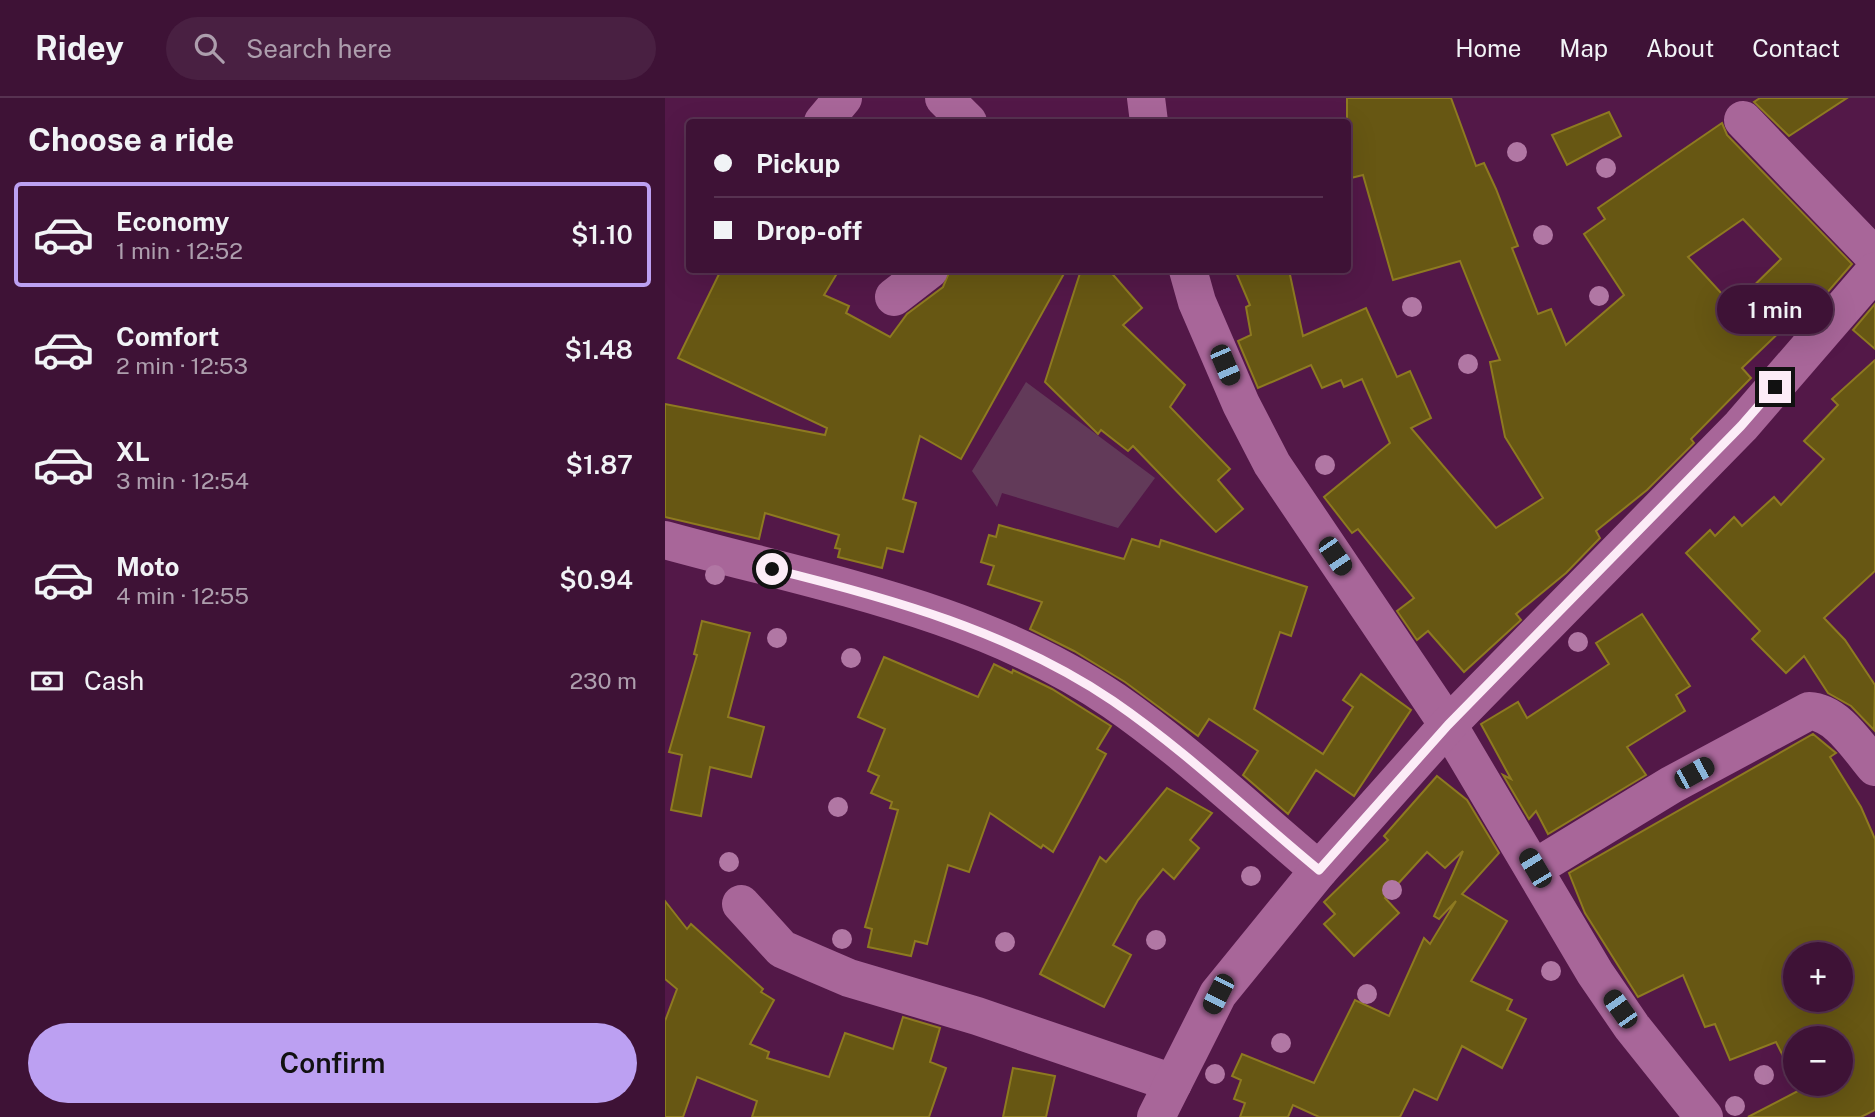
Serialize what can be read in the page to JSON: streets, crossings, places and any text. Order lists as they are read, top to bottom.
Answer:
{
  "page": {
    "header": "Ridey",
    "search": "Search here",
    "nav": [
      "Home",
      "Map",
      "About",
      "Contact"
    ],
    "heading": "Choose a ride",
    "banner": ["Pickup", "Drop-off"],
    "list": [
      {
        "name": "Economy",
        "note": "1 min · 12:52",
        "value": "$1.10"
      },
      {
        "name": "Comfort",
        "note": "2 min · 12:53",
        "value": "$1.48"
      },
      {
        "name": "XL",
        "note": "3 min · 12:54",
        "value": "$1.87"
      },
      {
        "name": "Moto",
        "note": "4 min · 12:55",
        "value": "$0.94"
      }
    ],
    "bubble": "1 min",
    "pay": ["Cash", "230 m"],
    "map_buttons": ["+", "−"],
    "buttons": "Confirm"
  }
}
